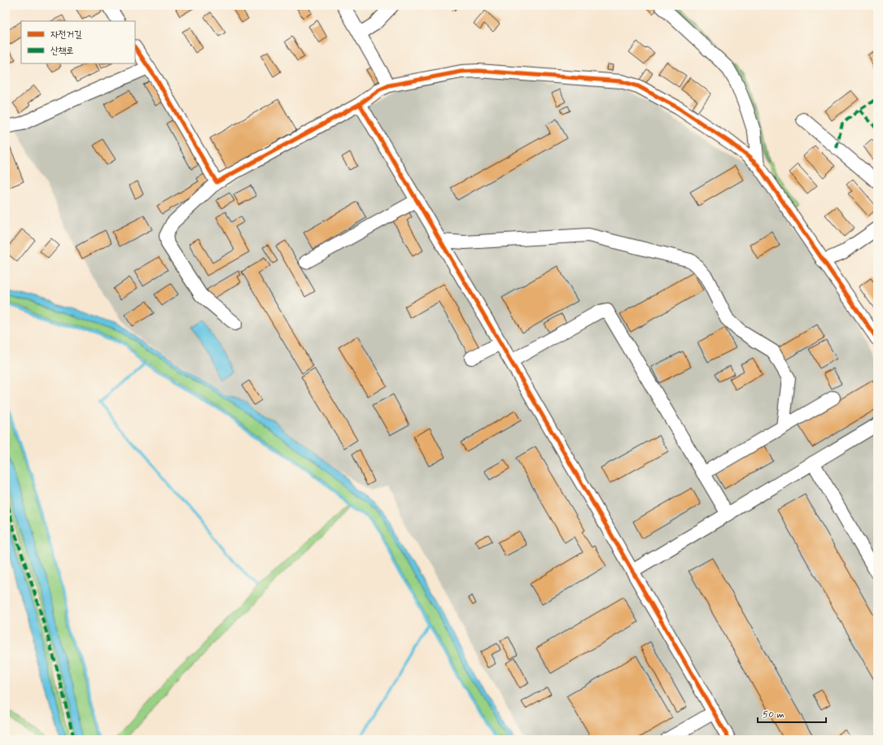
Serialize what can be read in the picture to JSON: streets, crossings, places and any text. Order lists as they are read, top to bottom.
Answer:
{
  "legend": ["자전거길", "산책로"],
  "scale_bar": "50 m"
}
